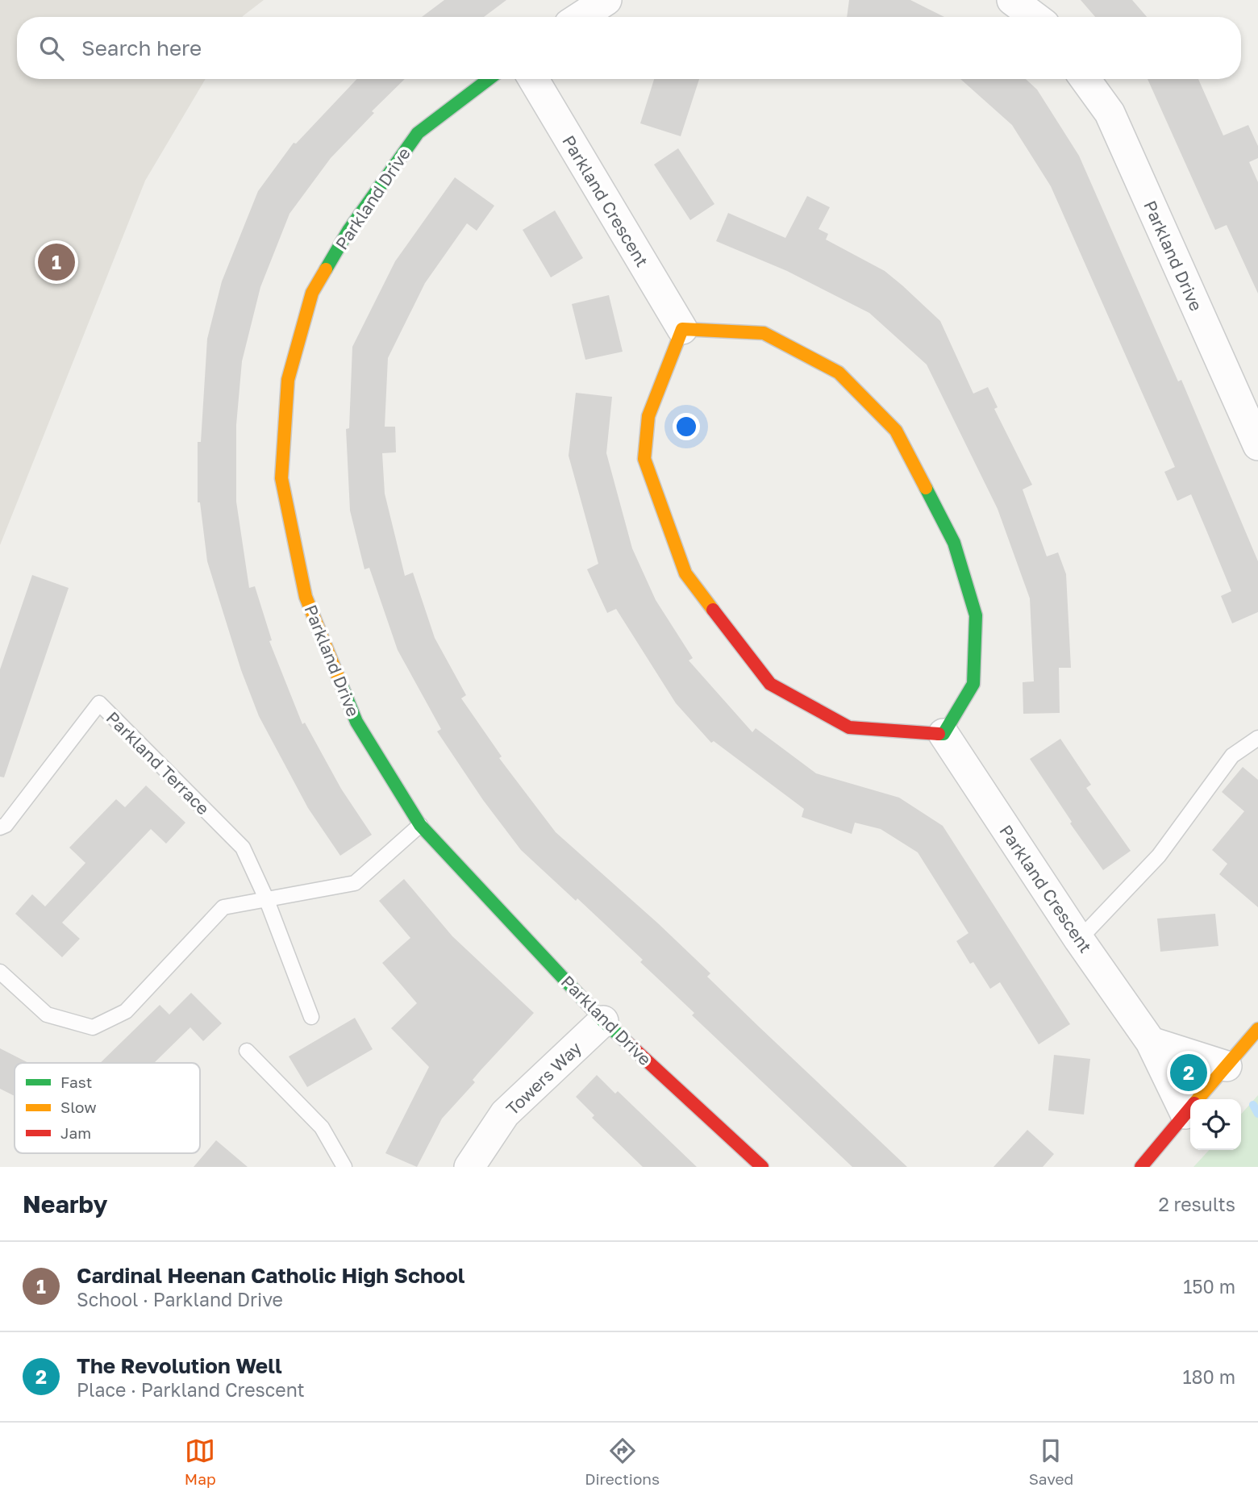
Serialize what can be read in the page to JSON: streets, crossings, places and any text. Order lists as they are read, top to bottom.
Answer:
{
  "streets": {
    "street": ["Parkland Drive", "Parkland Crescent", "Towers Way"],
    "lane": ["Parkland Terrace"]
  },
  "crossings": [
    ["Parkland Drive", "Towers Way"]
  ],
  "legend": ["Fast", "Slow", "Jam"],
  "page": {
    "search": "Search here",
    "pins": ["1", "2"],
    "heading": ["Nearby", "2 results"],
    "list": [
      {
        "mark": "1",
        "name": "Cardinal Heenan Catholic High School",
        "note": "School · Parkland Drive",
        "value": "150 m"
      },
      {
        "mark": "2",
        "name": "The Revolution Well",
        "note": "Place · Parkland Crescent",
        "value": "180 m"
      }
    ],
    "nav": ["Map", "Directions", "Saved"]
  }
}
